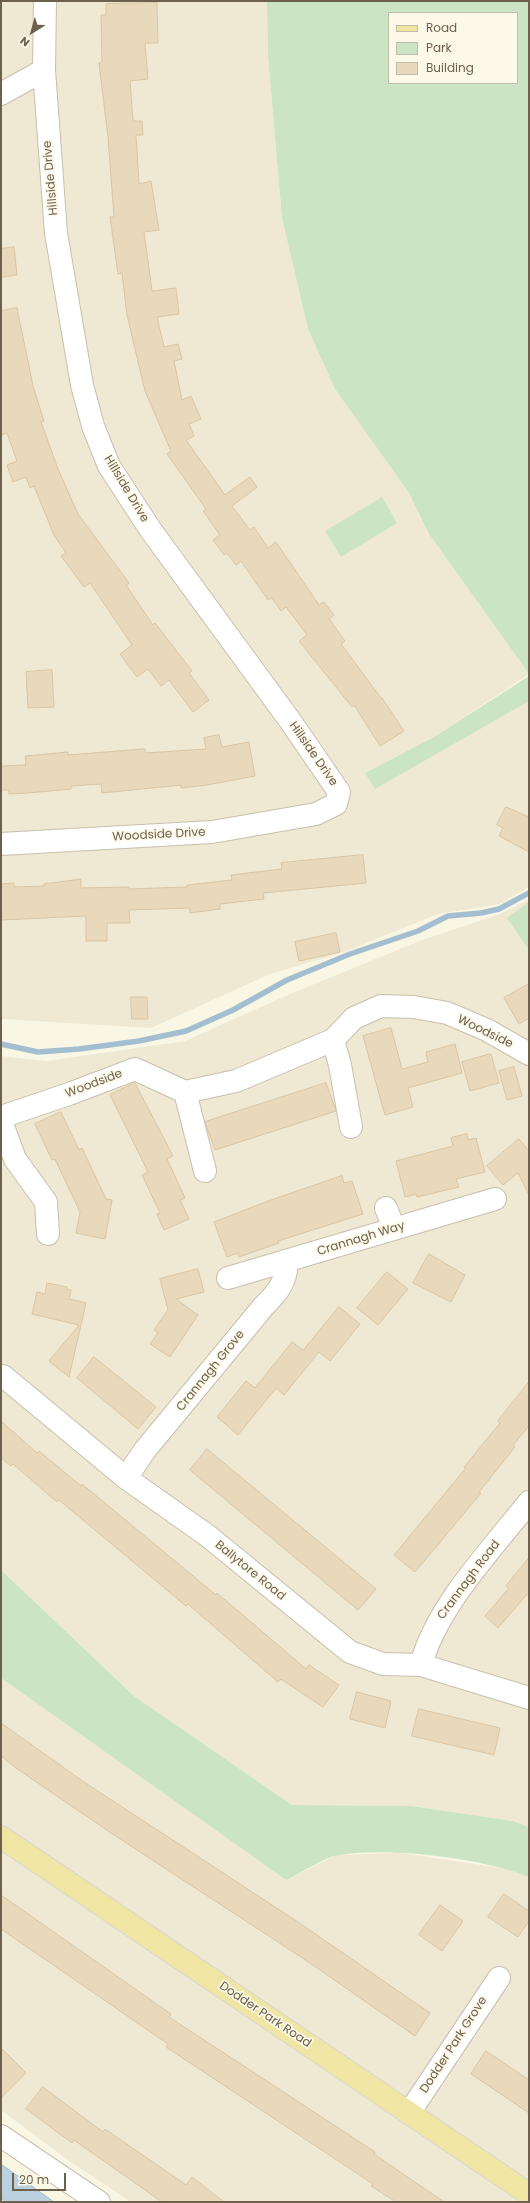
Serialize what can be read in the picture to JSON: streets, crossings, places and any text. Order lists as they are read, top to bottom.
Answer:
{
  "streets": {
    "main road": ["Dodder Park Road"],
    "street": [
      "Hillside Drive",
      "Woodside Drive",
      "Woodside",
      "Crannagh Way",
      "Crannagh Grove",
      "Ballytore Road",
      "Crannagh Road",
      "Dodder Park Grove"
    ]
  },
  "crossings": [
    ["Hillside Drive", "Woodside Drive"],
    ["Crannagh Way", "Crannagh Grove"],
    ["Crannagh Grove", "Ballytore Road"],
    ["Ballytore Road", "Crannagh Road"],
    ["Dodder Park Road", "Dodder Park Grove"]
  ],
  "legend": ["Road", "Park", "Building"],
  "scale_bar": "20 m",
  "north": "bottom left"
}
